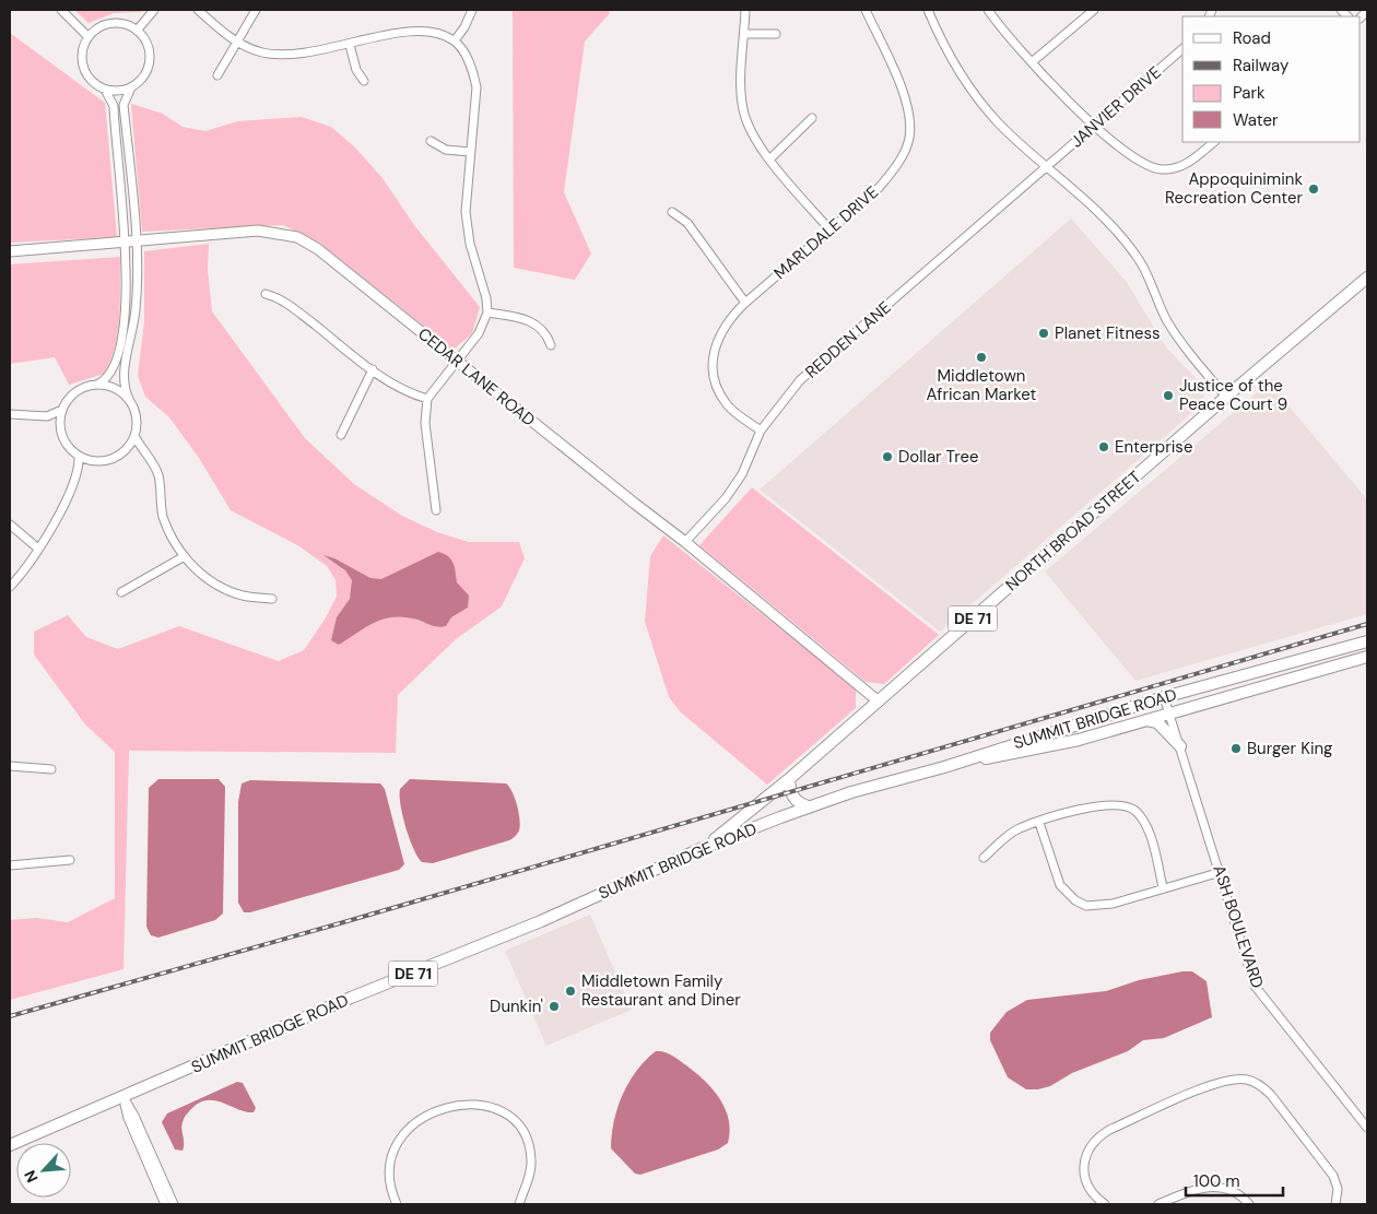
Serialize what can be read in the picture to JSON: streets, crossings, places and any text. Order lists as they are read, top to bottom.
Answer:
{
  "streets": {
    "main road": ["NORTH BROAD STREET", "DE 71", "SUMMIT BRIDGE ROAD"],
    "street": [
      "JANVIER DRIVE",
      "MARLDALE DRIVE",
      "REDDEN LANE",
      "CEDAR LANE ROAD",
      "ASH BOULEVARD"
    ]
  },
  "crossings": [
    ["JANVIER DRIVE", "REDDEN LANE"],
    ["MARLDALE DRIVE", "REDDEN LANE"],
    ["REDDEN LANE", "CEDAR LANE ROAD"],
    ["CEDAR LANE ROAD", "NORTH BROAD STREET"],
    ["NORTH BROAD STREET", "SUMMIT BRIDGE ROAD"],
    ["SUMMIT BRIDGE ROAD", "ASH BOULEVARD"]
  ],
  "places": [
    "Appoquinimink Recreation Center",
    "Planet Fitness",
    "Middletown African Market",
    "Justice of the Peace Court 9",
    "Enterprise",
    "Dollar Tree",
    "Burger King",
    "Middletown Family Restaurant and Diner",
    "Dunkin'"
  ],
  "legend": [
    "Road",
    "Railway",
    "Park",
    "Water"
  ],
  "scale_bar": "100 m",
  "north": "bottom left"
}
